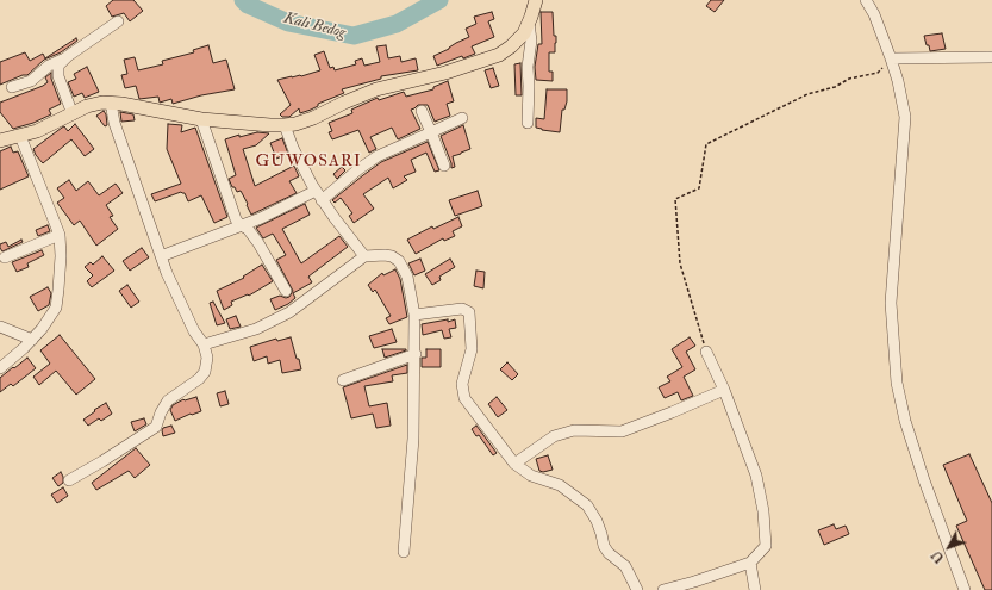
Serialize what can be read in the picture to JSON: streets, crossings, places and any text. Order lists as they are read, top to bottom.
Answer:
{
  "districts": ["GUWOSARI"],
  "water": ["Kali Bedog"],
  "north": "bottom left"
}
